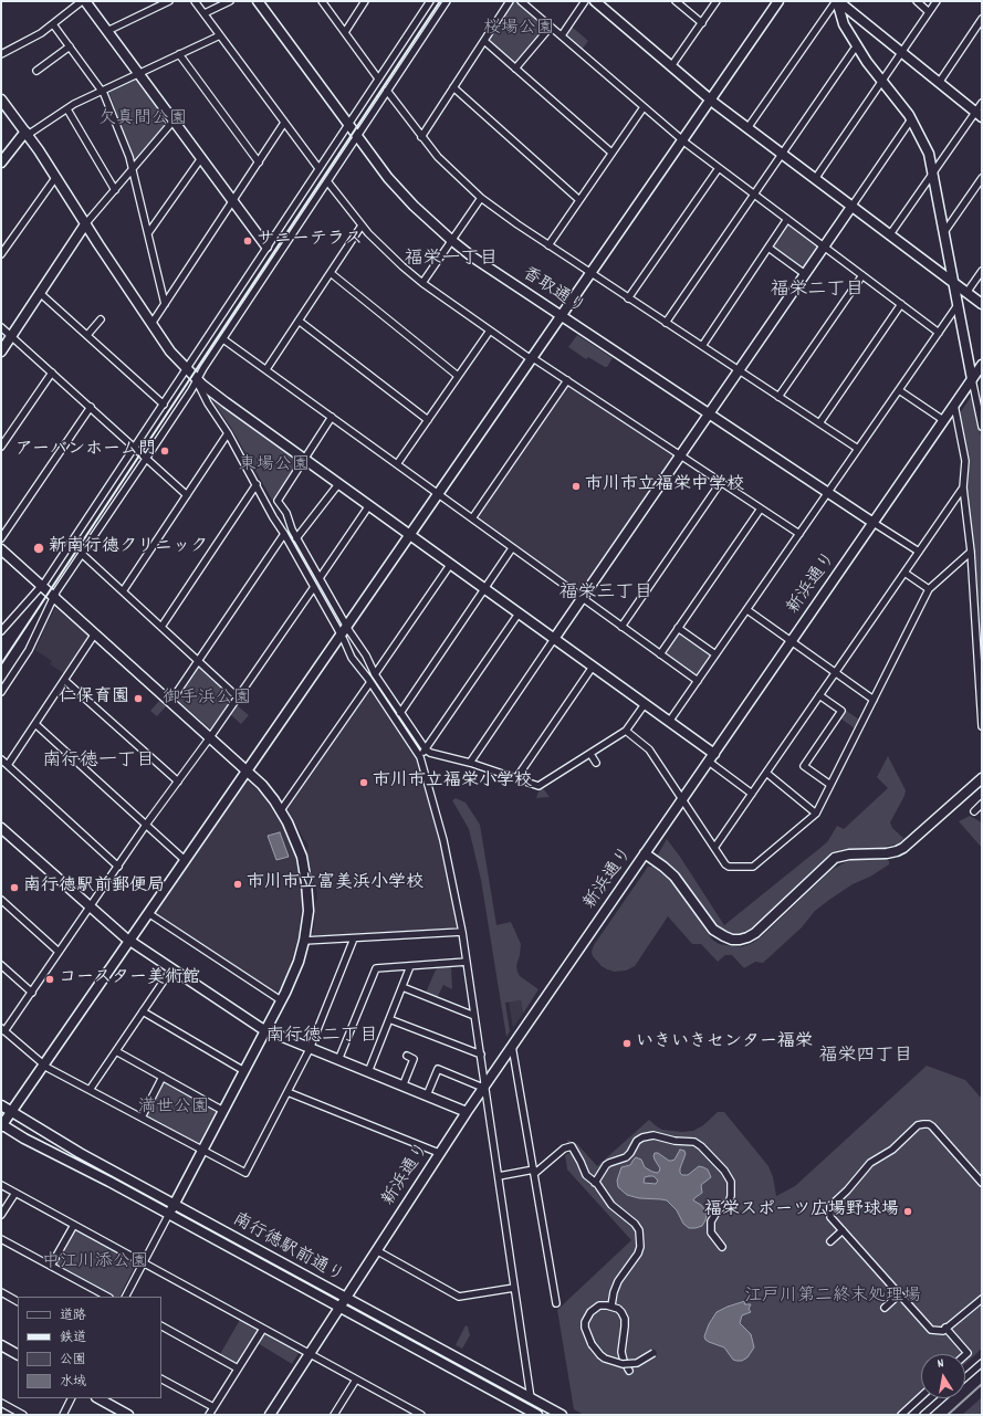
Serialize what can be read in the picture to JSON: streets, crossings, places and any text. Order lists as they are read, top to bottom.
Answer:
{
  "streets": {
    "street": ["香取通り", "新浜通り", "南行徳駅前通り"]
  },
  "crossings": [
    ["香取通り", "新浜通り"],
    ["新浜通り", "南行徳駅前通り"]
  ],
  "districts": [
    "福栄一丁目",
    "福栄二丁目",
    "福栄三丁目",
    "南行徳一丁目",
    "南行徳二丁目",
    "福栄四丁目"
  ],
  "parks": [
    "桜場公園",
    "欠真間公園",
    "東場公園",
    "御手浜公園",
    "満世公園",
    "中江川添公園",
    "江戸川第二終末処理場"
  ],
  "places": [
    "サニーテラス",
    "アーバンホーム門",
    "市川市立福栄中学校",
    "新南行徳クリニック",
    "仁保育園",
    "市川市立福栄小学校",
    "市川市立富美浜小学校",
    "南行徳駅前郵便局",
    "コースター美術館",
    "いきいきセンター福栄",
    "福栄スポーツ広場野球場"
  ],
  "legend": [
    "道路",
    "鉄道",
    "公園",
    "水域"
  ],
  "north": "top"
}
